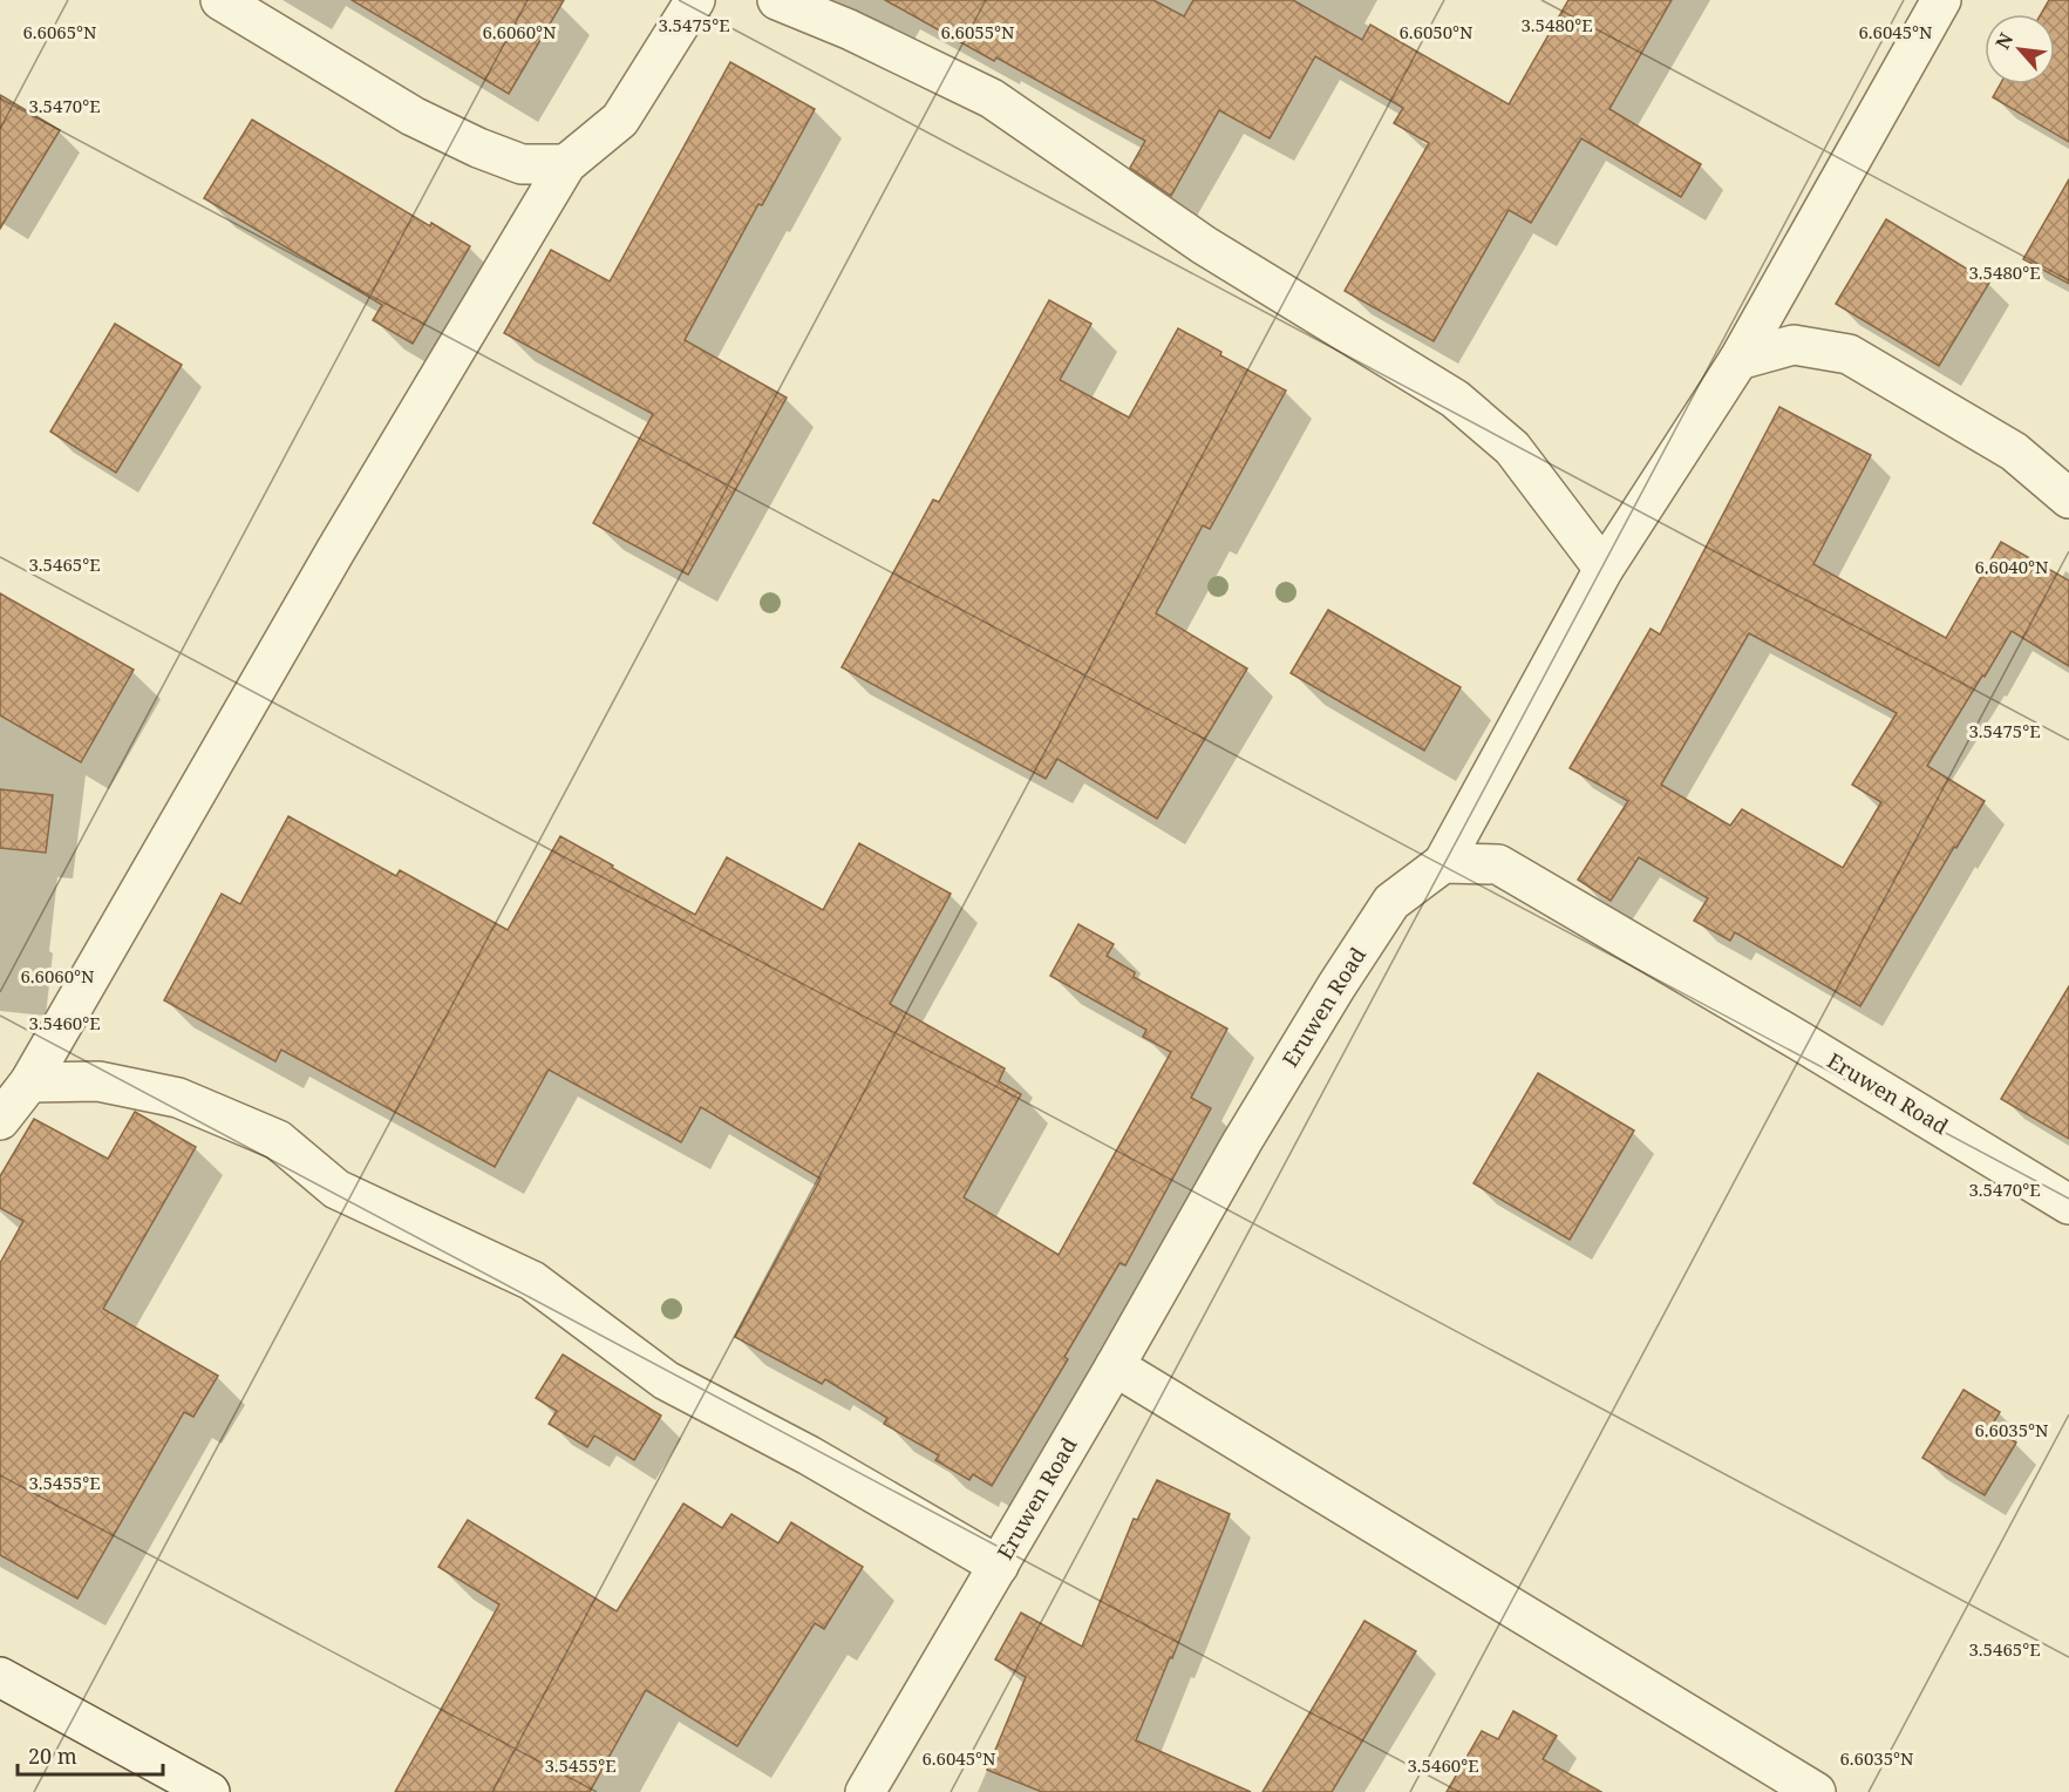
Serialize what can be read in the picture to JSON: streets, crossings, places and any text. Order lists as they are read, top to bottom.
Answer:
{
  "streets": {
    "street": ["Eruwen Road"]
  },
  "scale_bar": "20 m",
  "north": "top left",
  "coordinates": [
    "3.5475°E",
    "3.5480°E",
    "6.6065°N",
    "6.6060°N",
    "6.6055°N",
    "6.6050°N",
    "6.6045°N",
    "3.5470°E",
    "3.5465°E",
    "6.6040°N",
    "3.5460°E",
    "6.6035°N",
    "3.5455°E"
  ]
}
